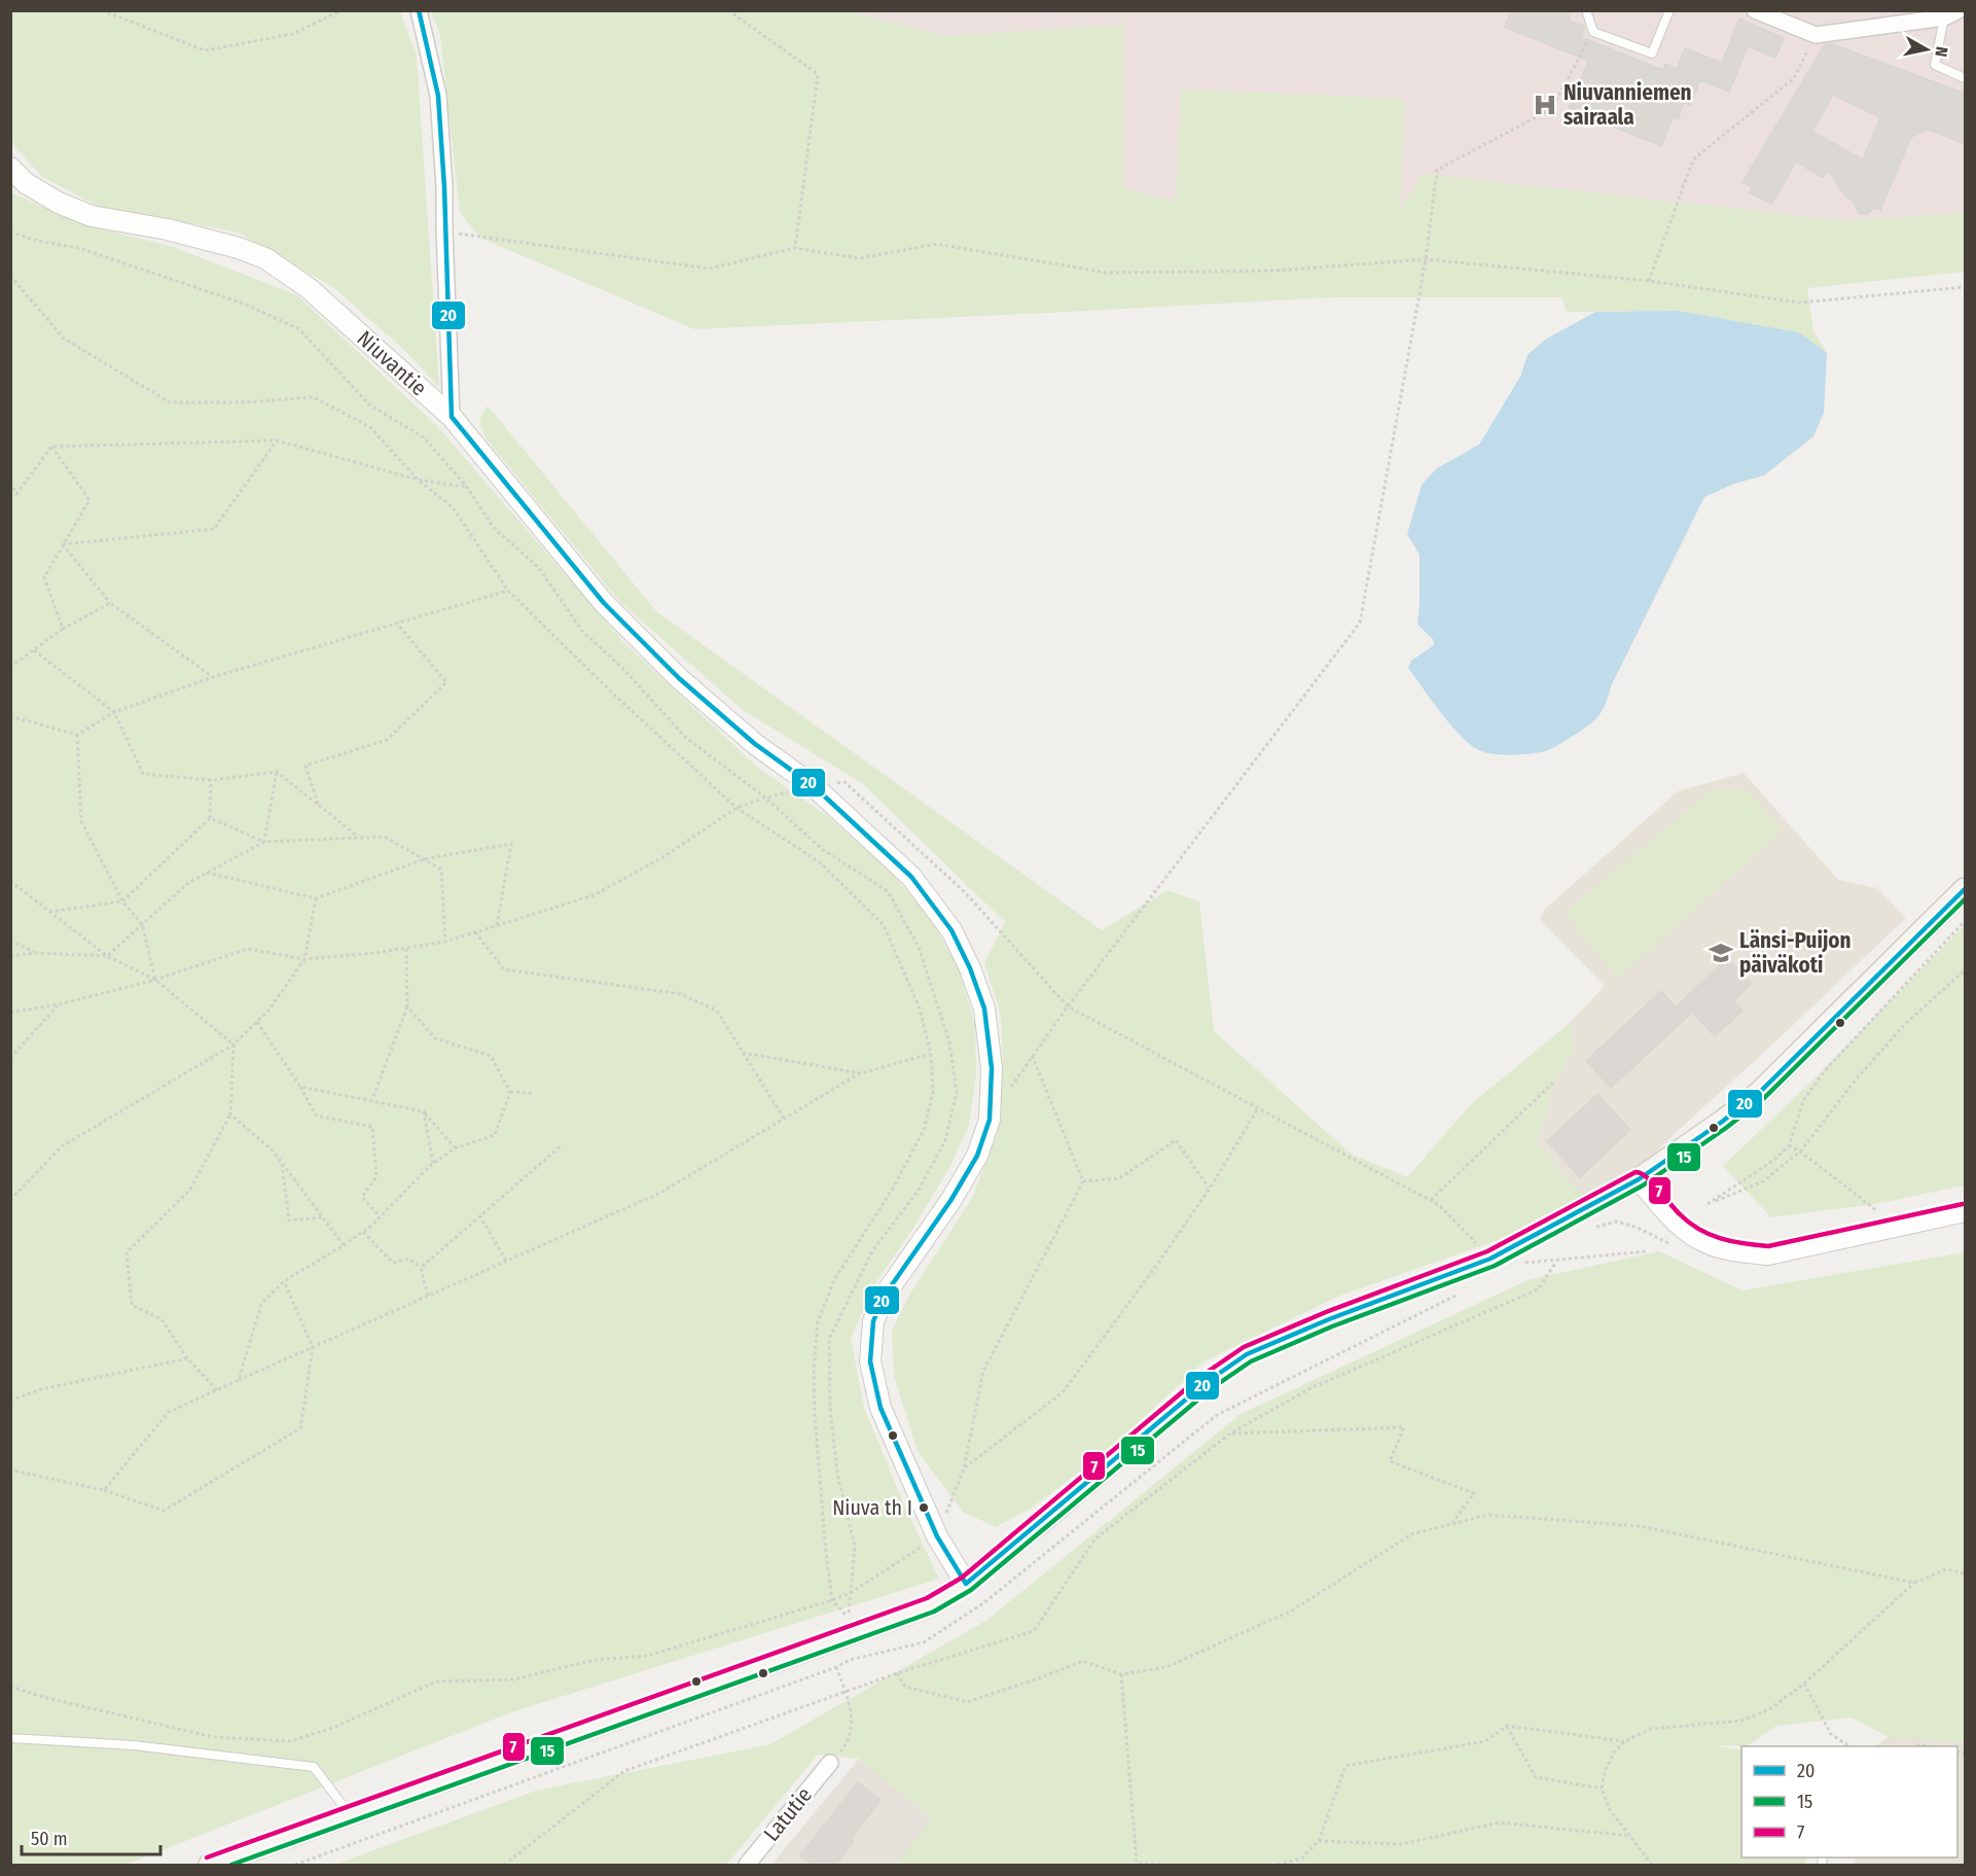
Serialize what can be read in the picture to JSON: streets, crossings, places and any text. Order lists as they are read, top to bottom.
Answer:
{
  "streets": {
    "street": ["Niuvantie", "Latutie"]
  },
  "places": {
    "hospital": ["Niuvanniemen sairaala"],
    "school or university": ["Länsi-Puijon päiväkoti"],
    "other": ["Niuva th I"]
  },
  "lines": ["transit line 20", "transit line 15", "transit line 7"],
  "legend": ["20", "15", "7"],
  "scale_bar": "50 m",
  "north": "right"
}
